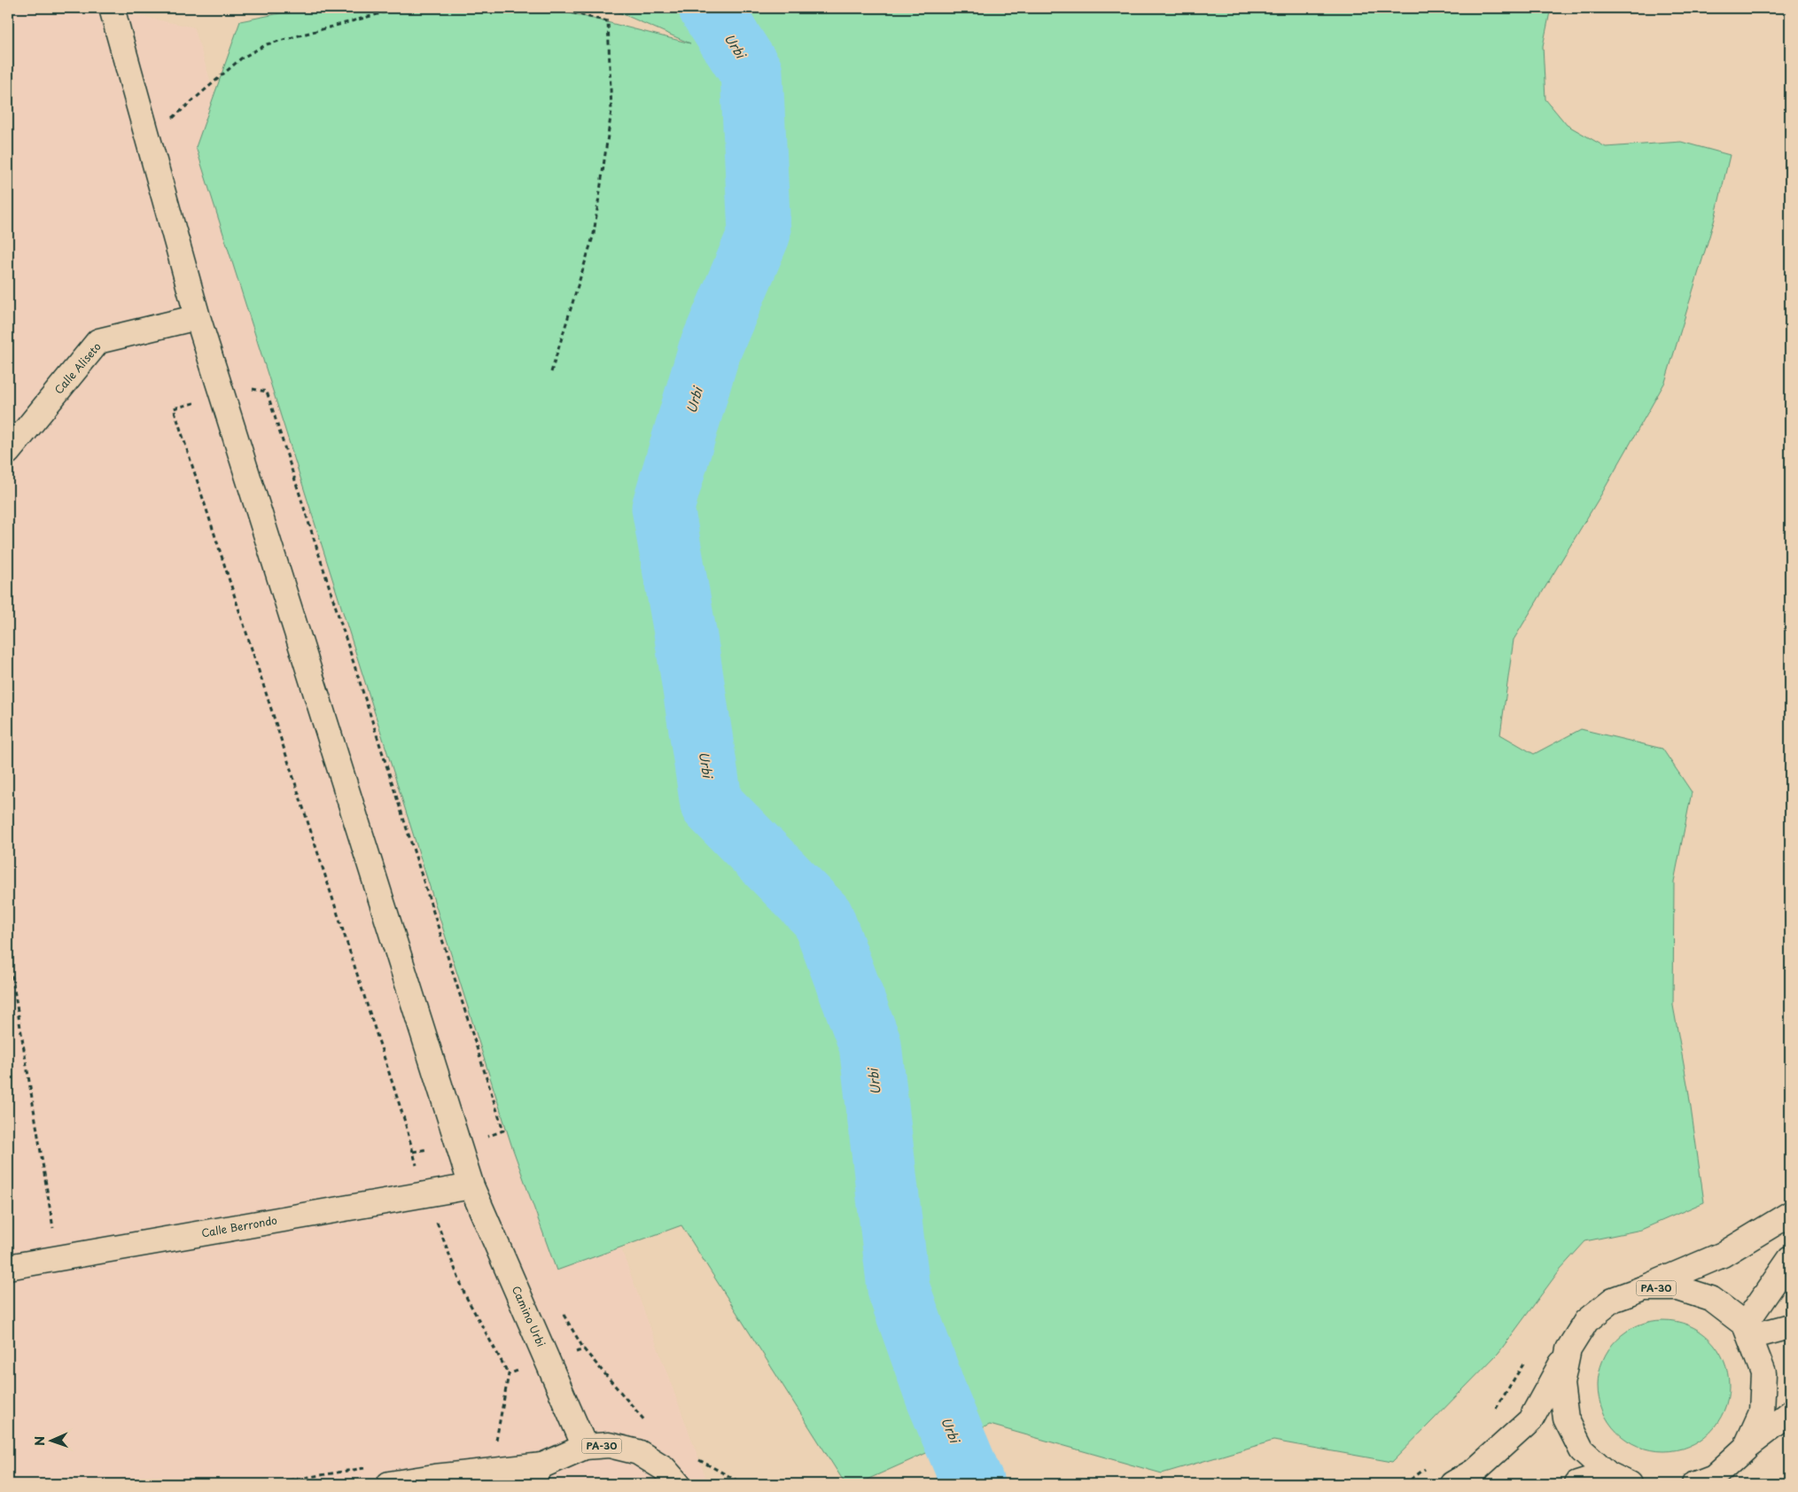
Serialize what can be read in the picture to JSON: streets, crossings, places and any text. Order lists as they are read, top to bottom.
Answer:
{
  "streets": {
    "main road": [
      "Calle Aliseto",
      "Calle Berrondo",
      "PA-30",
      "Camino Urbi"
    ]
  },
  "crossings": [
    ["Calle Aliseto", "Camino Urbi"],
    ["Calle Berrondo", "Camino Urbi"],
    ["PA-30", "Camino Urbi"]
  ],
  "water": ["Urbi"],
  "north": "left"
}
